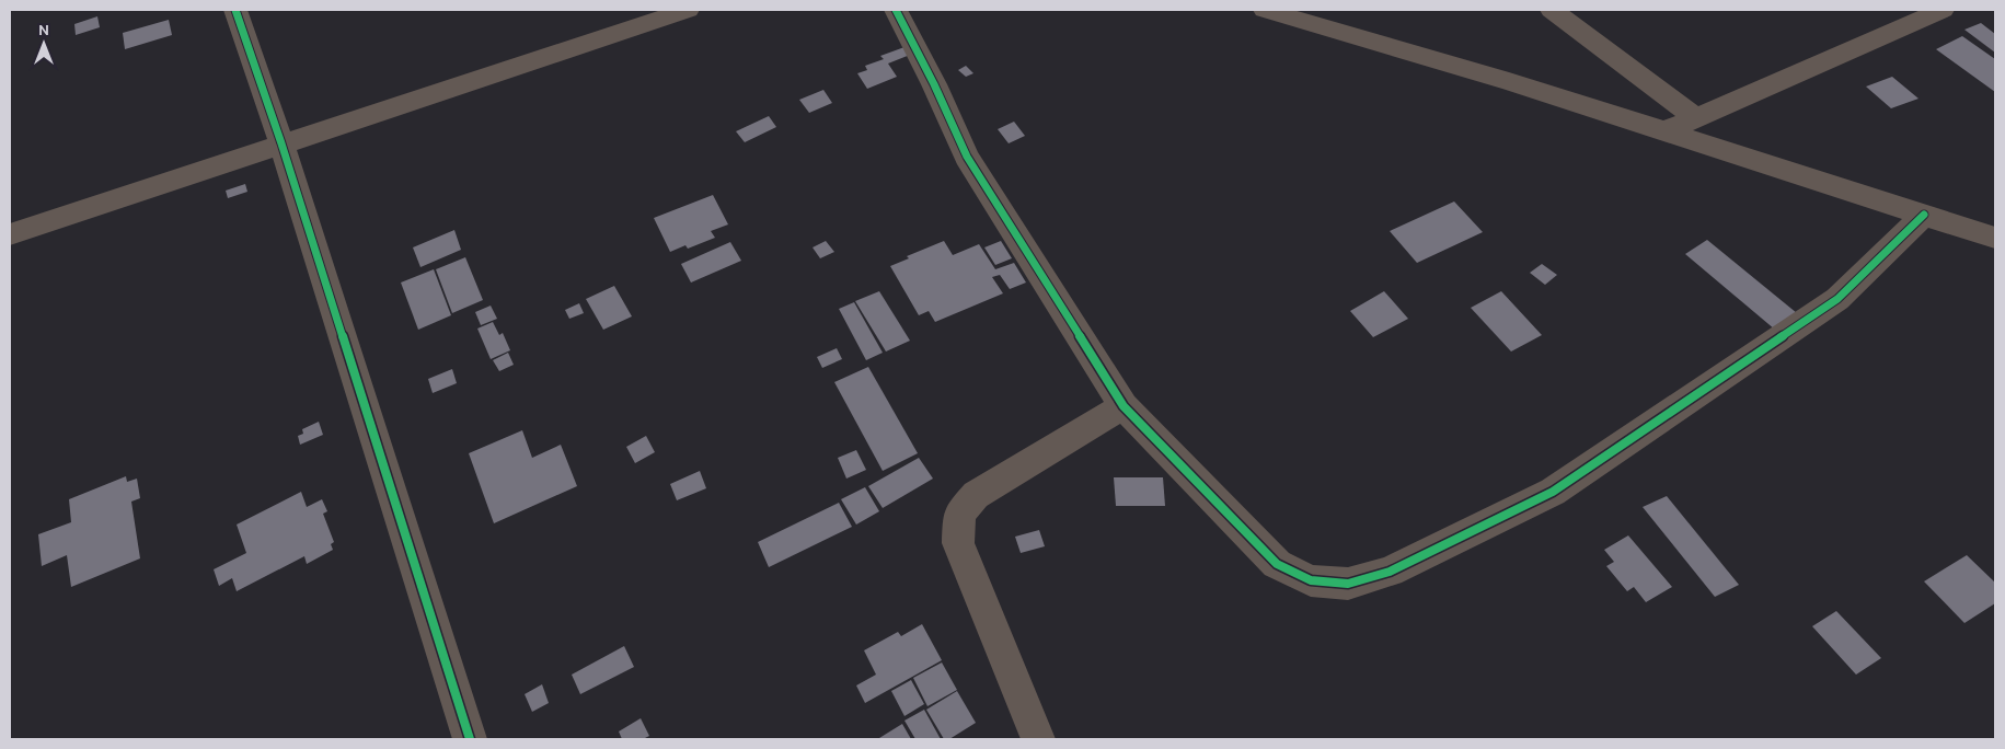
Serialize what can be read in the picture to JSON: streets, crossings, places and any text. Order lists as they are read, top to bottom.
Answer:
{
  "north": "top"
}
